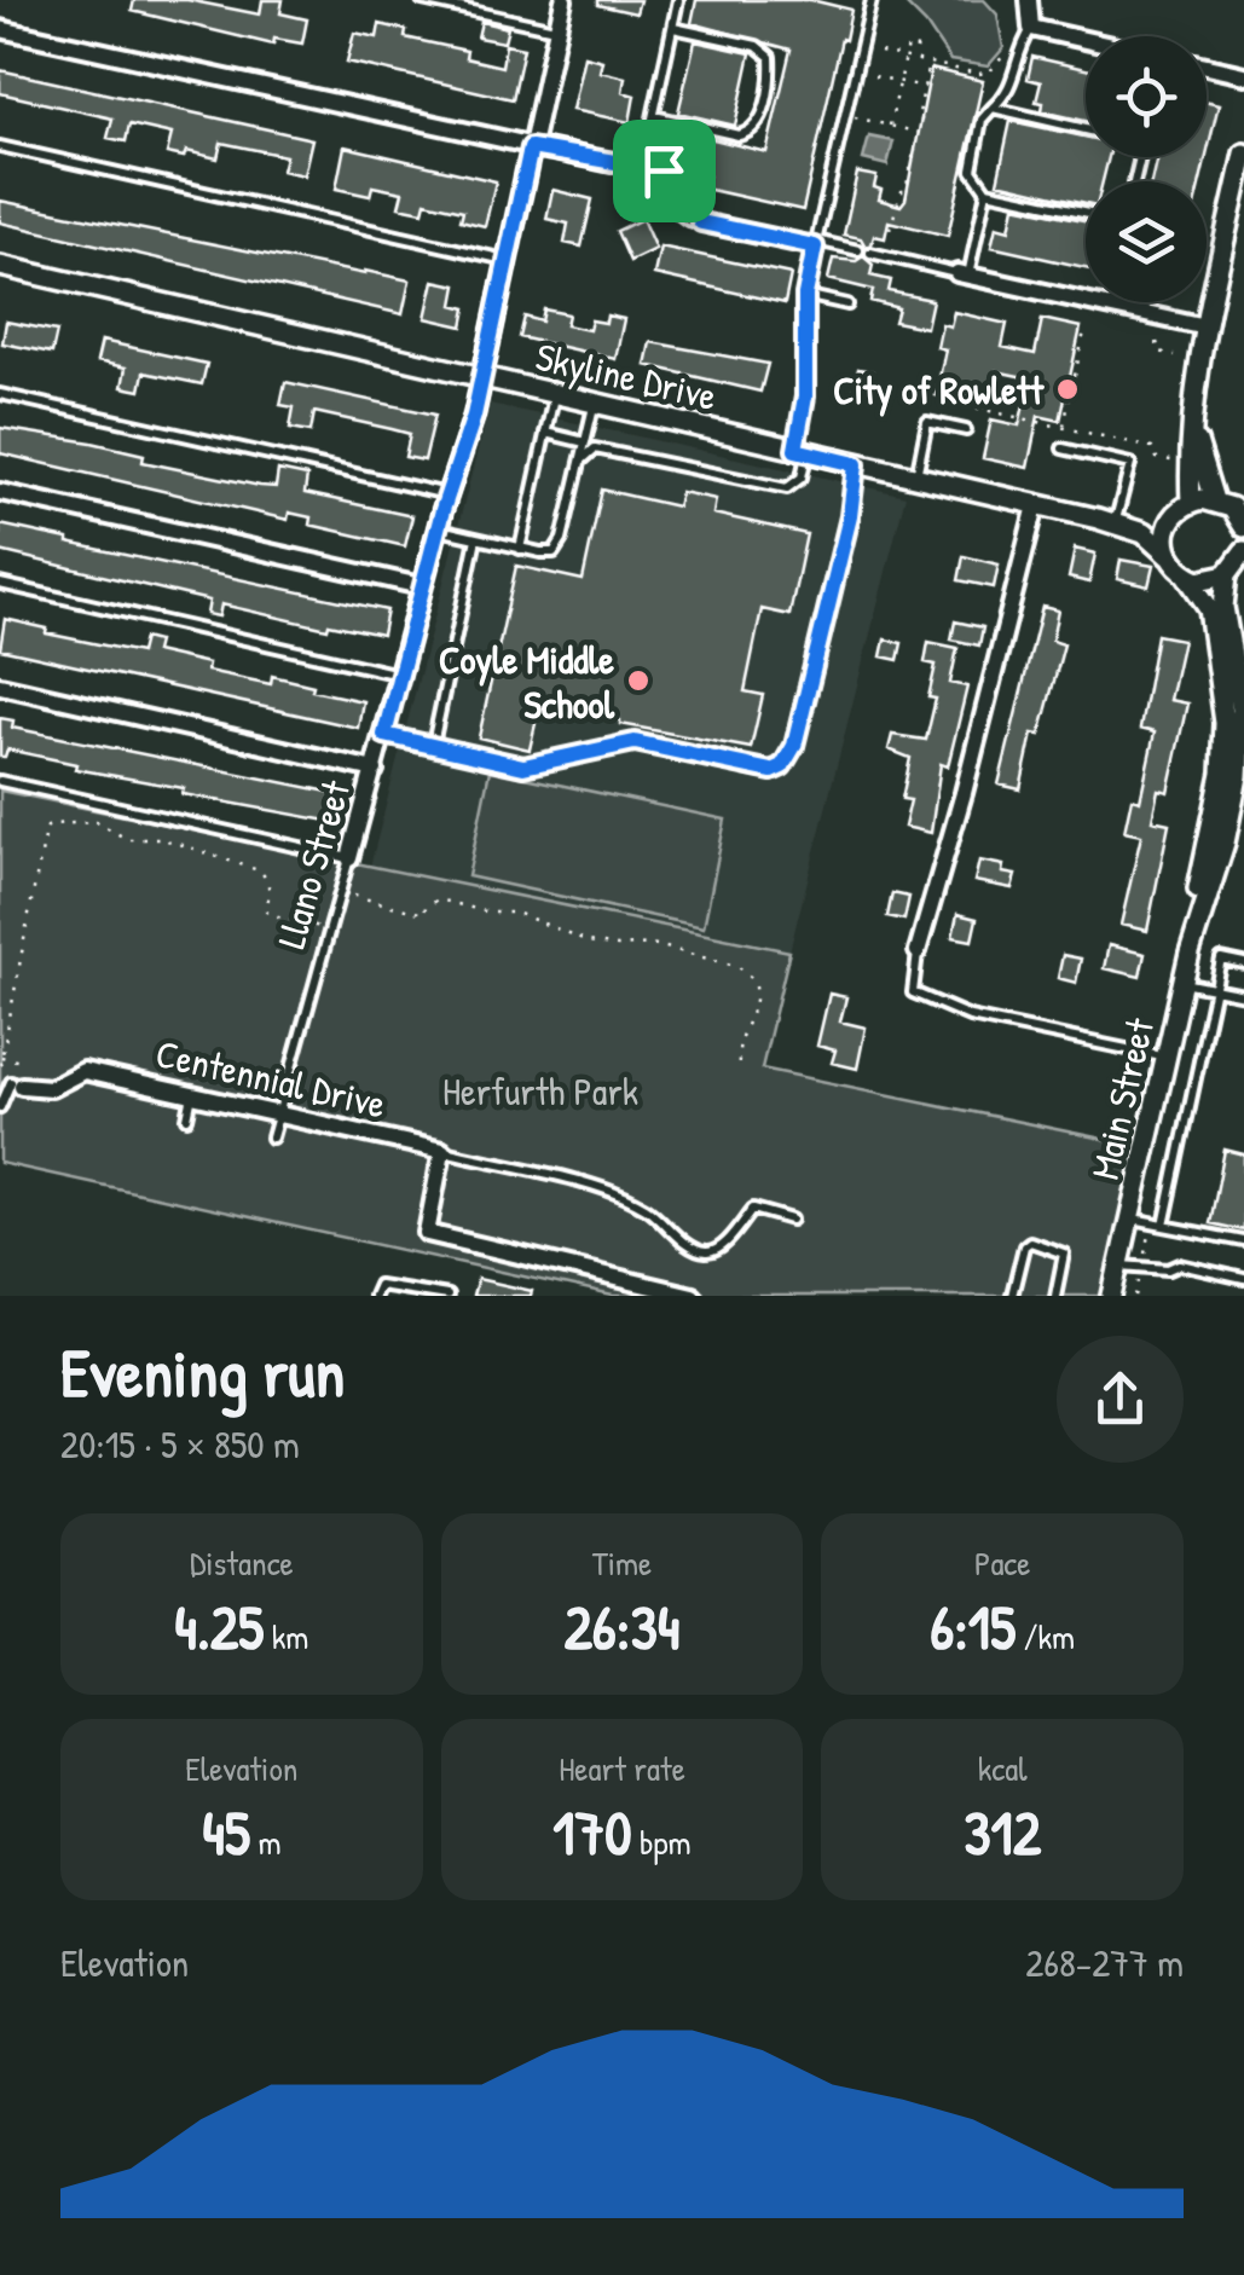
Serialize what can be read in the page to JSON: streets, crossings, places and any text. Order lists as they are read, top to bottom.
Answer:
{
  "streets": {
    "street": [
      "Skyline Drive",
      "Llano Street",
      "Centennial Drive",
      "Main Street"
    ]
  },
  "crossings": [
    ["Skyline Drive", "Llano Street"],
    ["Skyline Drive", "Main Street"],
    ["Llano Street", "Centennial Drive"]
  ],
  "parks": ["Herfurth Park"],
  "places": ["City of Rowlett", "Coyle Middle School"],
  "page": {
    "heading": ["Evening run", "20:15 · 5 × 850 m"],
    "stats": [
      ["Distance", "4.25 km"],
      ["Time", "26:34"],
      ["Pace", "6:15 /km"],
      ["Elevation", "45 m"],
      ["Heart rate", "170 bpm"],
      ["kcal", "312"]
    ],
    "chart": ["Elevation", "268–277 m"]
  }
}
